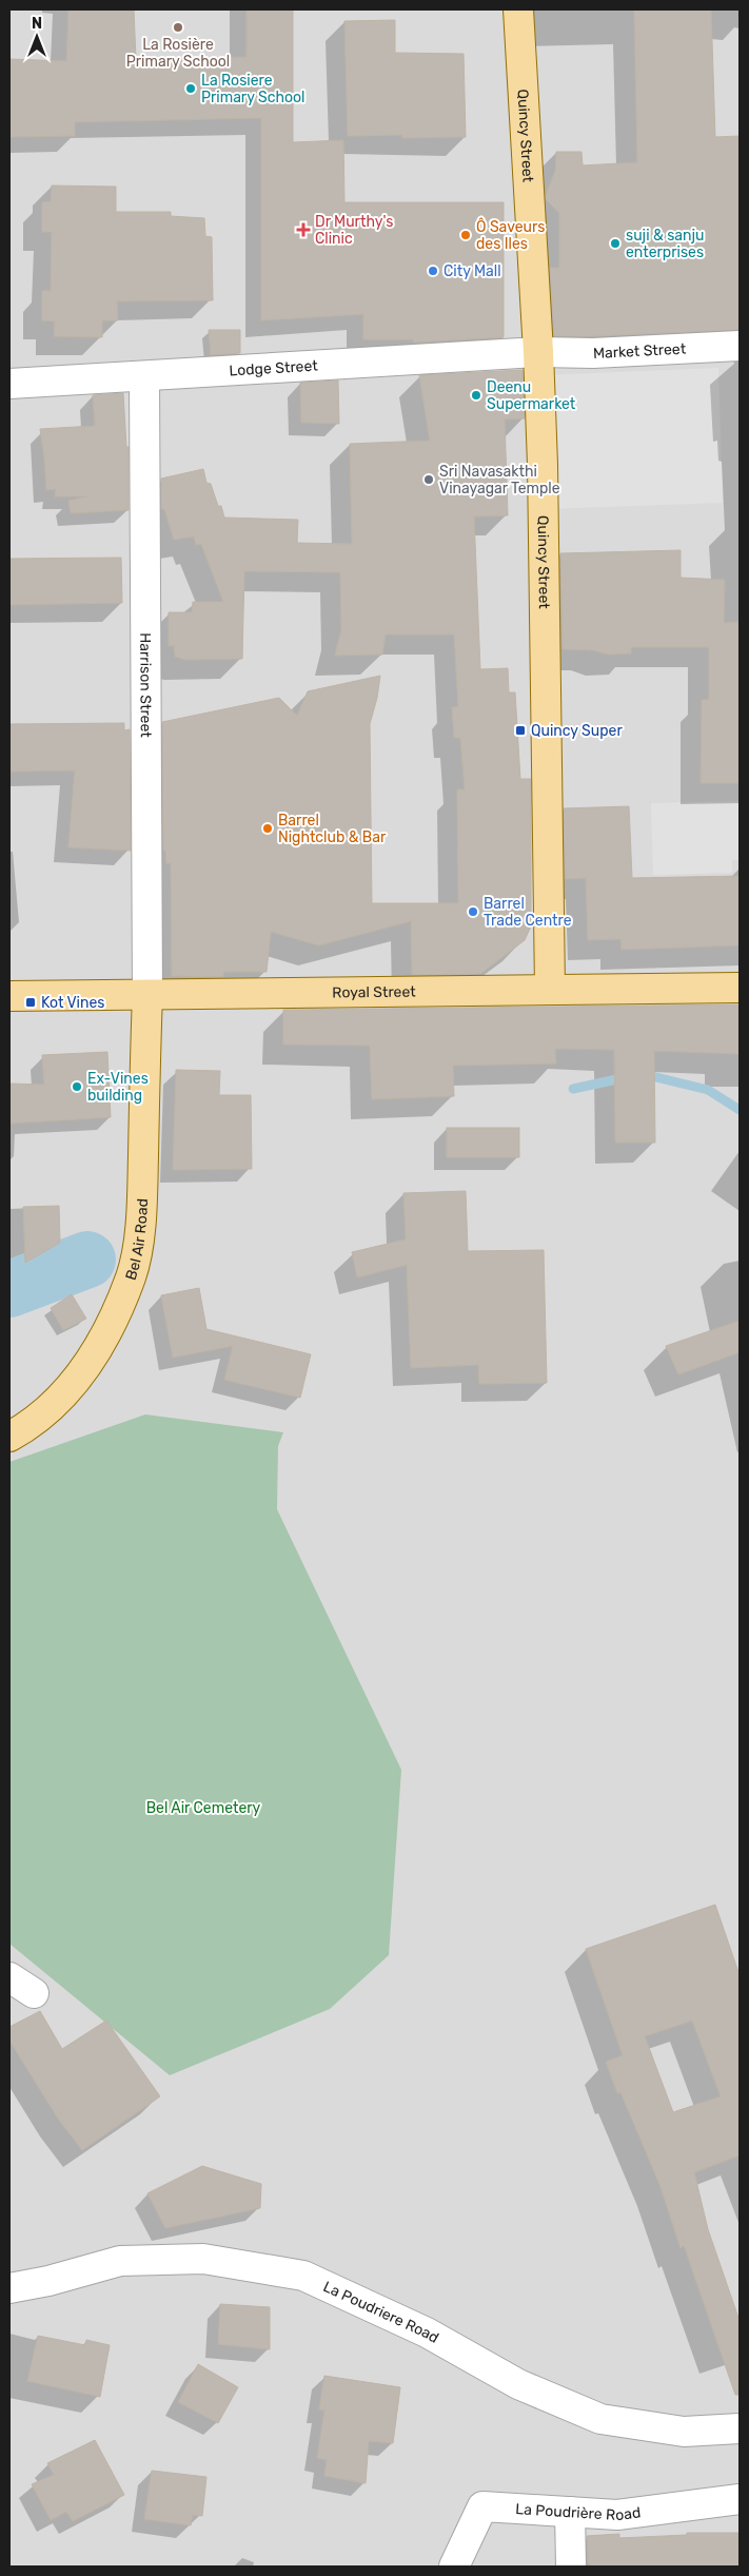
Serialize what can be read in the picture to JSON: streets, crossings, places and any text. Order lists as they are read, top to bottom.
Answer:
{
  "streets": {
    "main road": ["Quincy Street", "Royal Street", "Bel Air Road"],
    "street": [
      "Market Street",
      "Lodge Street",
      "Harrison Street",
      "La Poudriere Road",
      "La Poudrière Road"
    ]
  },
  "crossings": [
    ["Quincy Street", "Market Street"],
    ["Quincy Street", "Lodge Street"],
    ["Quincy Street", "Royal Street"],
    ["Market Street", "Lodge Street"],
    ["Lodge Street", "Harrison Street"],
    ["Harrison Street", "Royal Street"],
    ["Harrison Street", "Bel Air Road"],
    ["Royal Street", "Bel Air Road"]
  ],
  "parks": ["Bel Air Cemetery"],
  "places": {
    "other": [
      "La Rosière Primary School",
      "La Rosiere Primary School",
      "Ô Saveurs des Iles",
      "suji & sanju enterprises",
      "City Mall",
      "Deenu Supermarket",
      "Sri Navasakthi Vinayagar Temple",
      "Barrel Nightclub & Bar",
      "Barrel Trade Centre",
      "Ex-Vines building"
    ],
    "health": ["Dr Murthy's Clinic"],
    "transit": ["Quincy Super", "Kot Vines"]
  },
  "north": "top"
}
